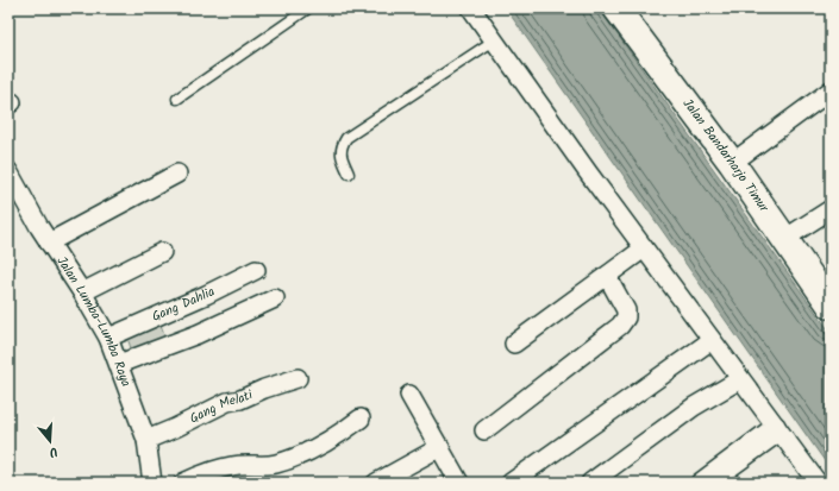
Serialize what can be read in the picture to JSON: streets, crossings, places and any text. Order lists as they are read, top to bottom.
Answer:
{
  "streets": {
    "street": [
      "Jalan Bandarharjo Timur",
      "Gang Dahlia",
      "Jalan Lumba-Lumba Raya",
      "Gang Melati"
    ]
  },
  "crossings": [
    ["Gang Dahlia", "Jalan Lumba-Lumba Raya"],
    ["Jalan Lumba-Lumba Raya", "Gang Melati"]
  ],
  "north": "bottom"
}
